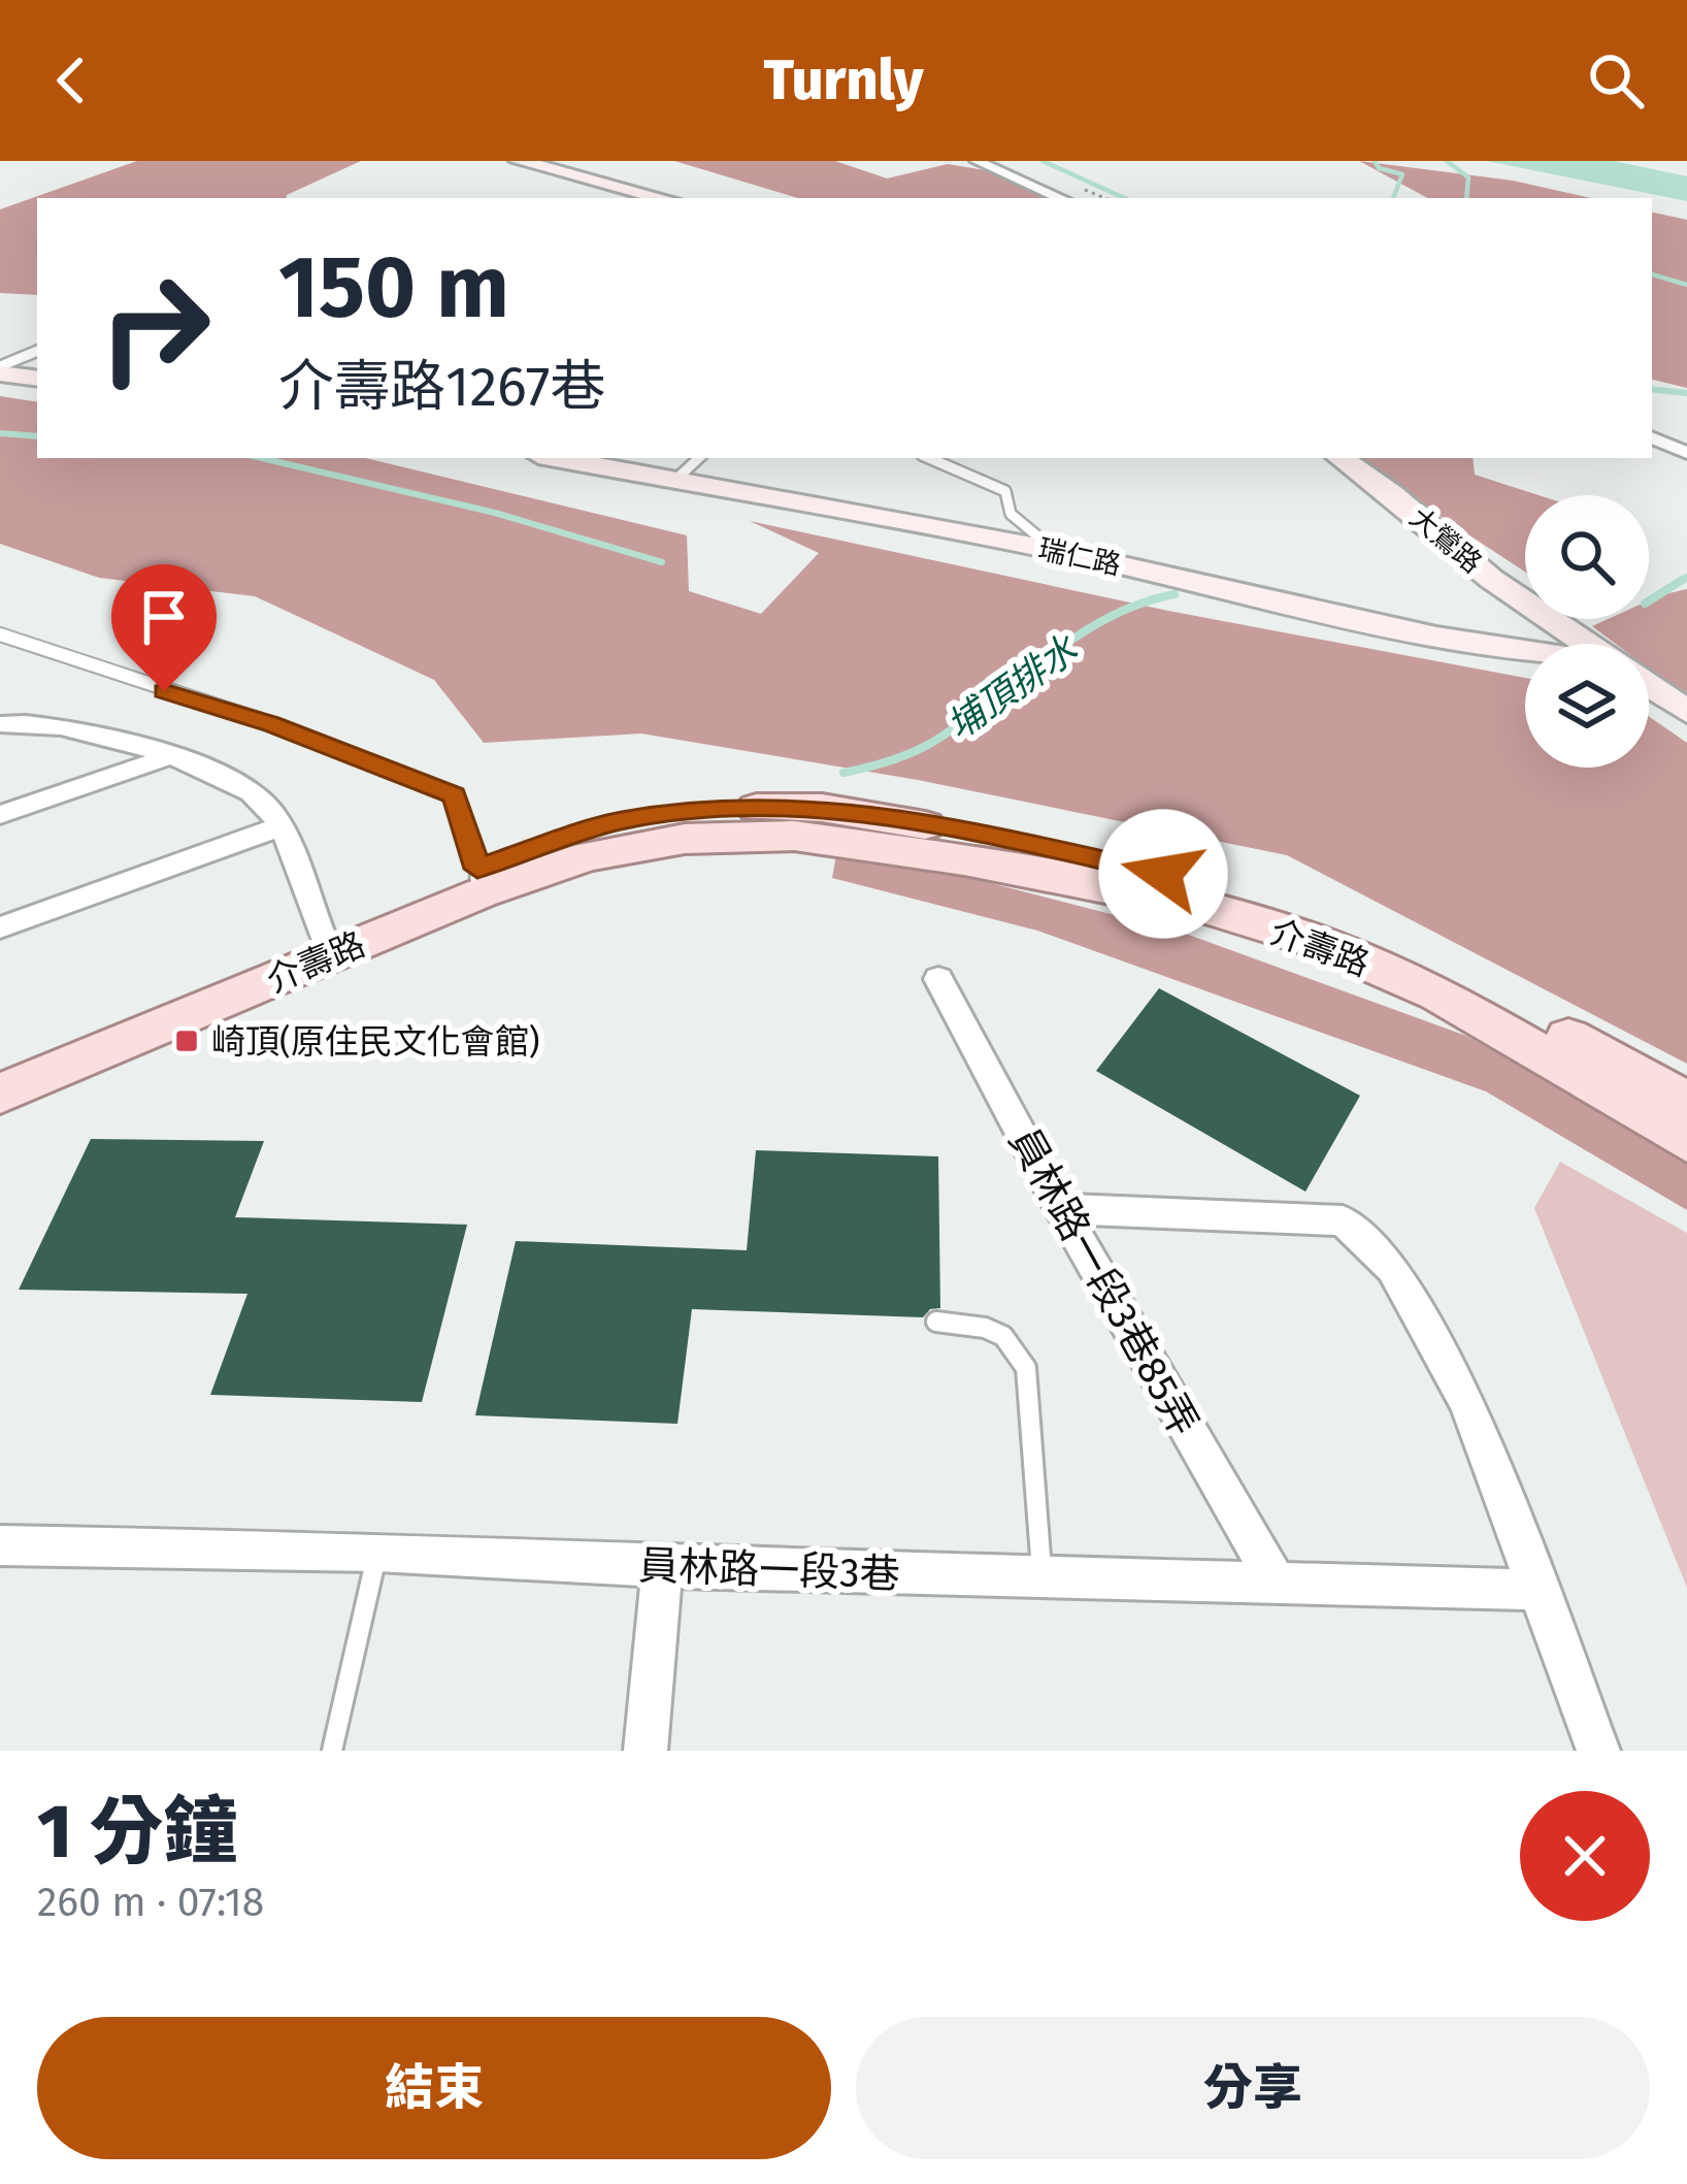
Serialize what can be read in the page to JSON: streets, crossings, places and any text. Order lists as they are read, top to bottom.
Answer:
{
  "streets": {
    "main road": ["介壽路"],
    "street": [
      "大鶯路",
      "瑞仁路",
      "員林路一段3巷85弄",
      "員林路一段3巷"
    ]
  },
  "crossings": [
    ["員林路一段3巷85弄", "員林路一段3巷"]
  ],
  "water": ["埔頂排水"],
  "places": {
    "transit": ["崎頂(原住民文化會館)"]
  },
  "page": {
    "header": "Turnly",
    "turn": ["150 m", "介壽路1267巷"],
    "heading": ["1 分鐘", "260 m · 07:18"],
    "buttons": ["結束", "分享"]
  }
}
